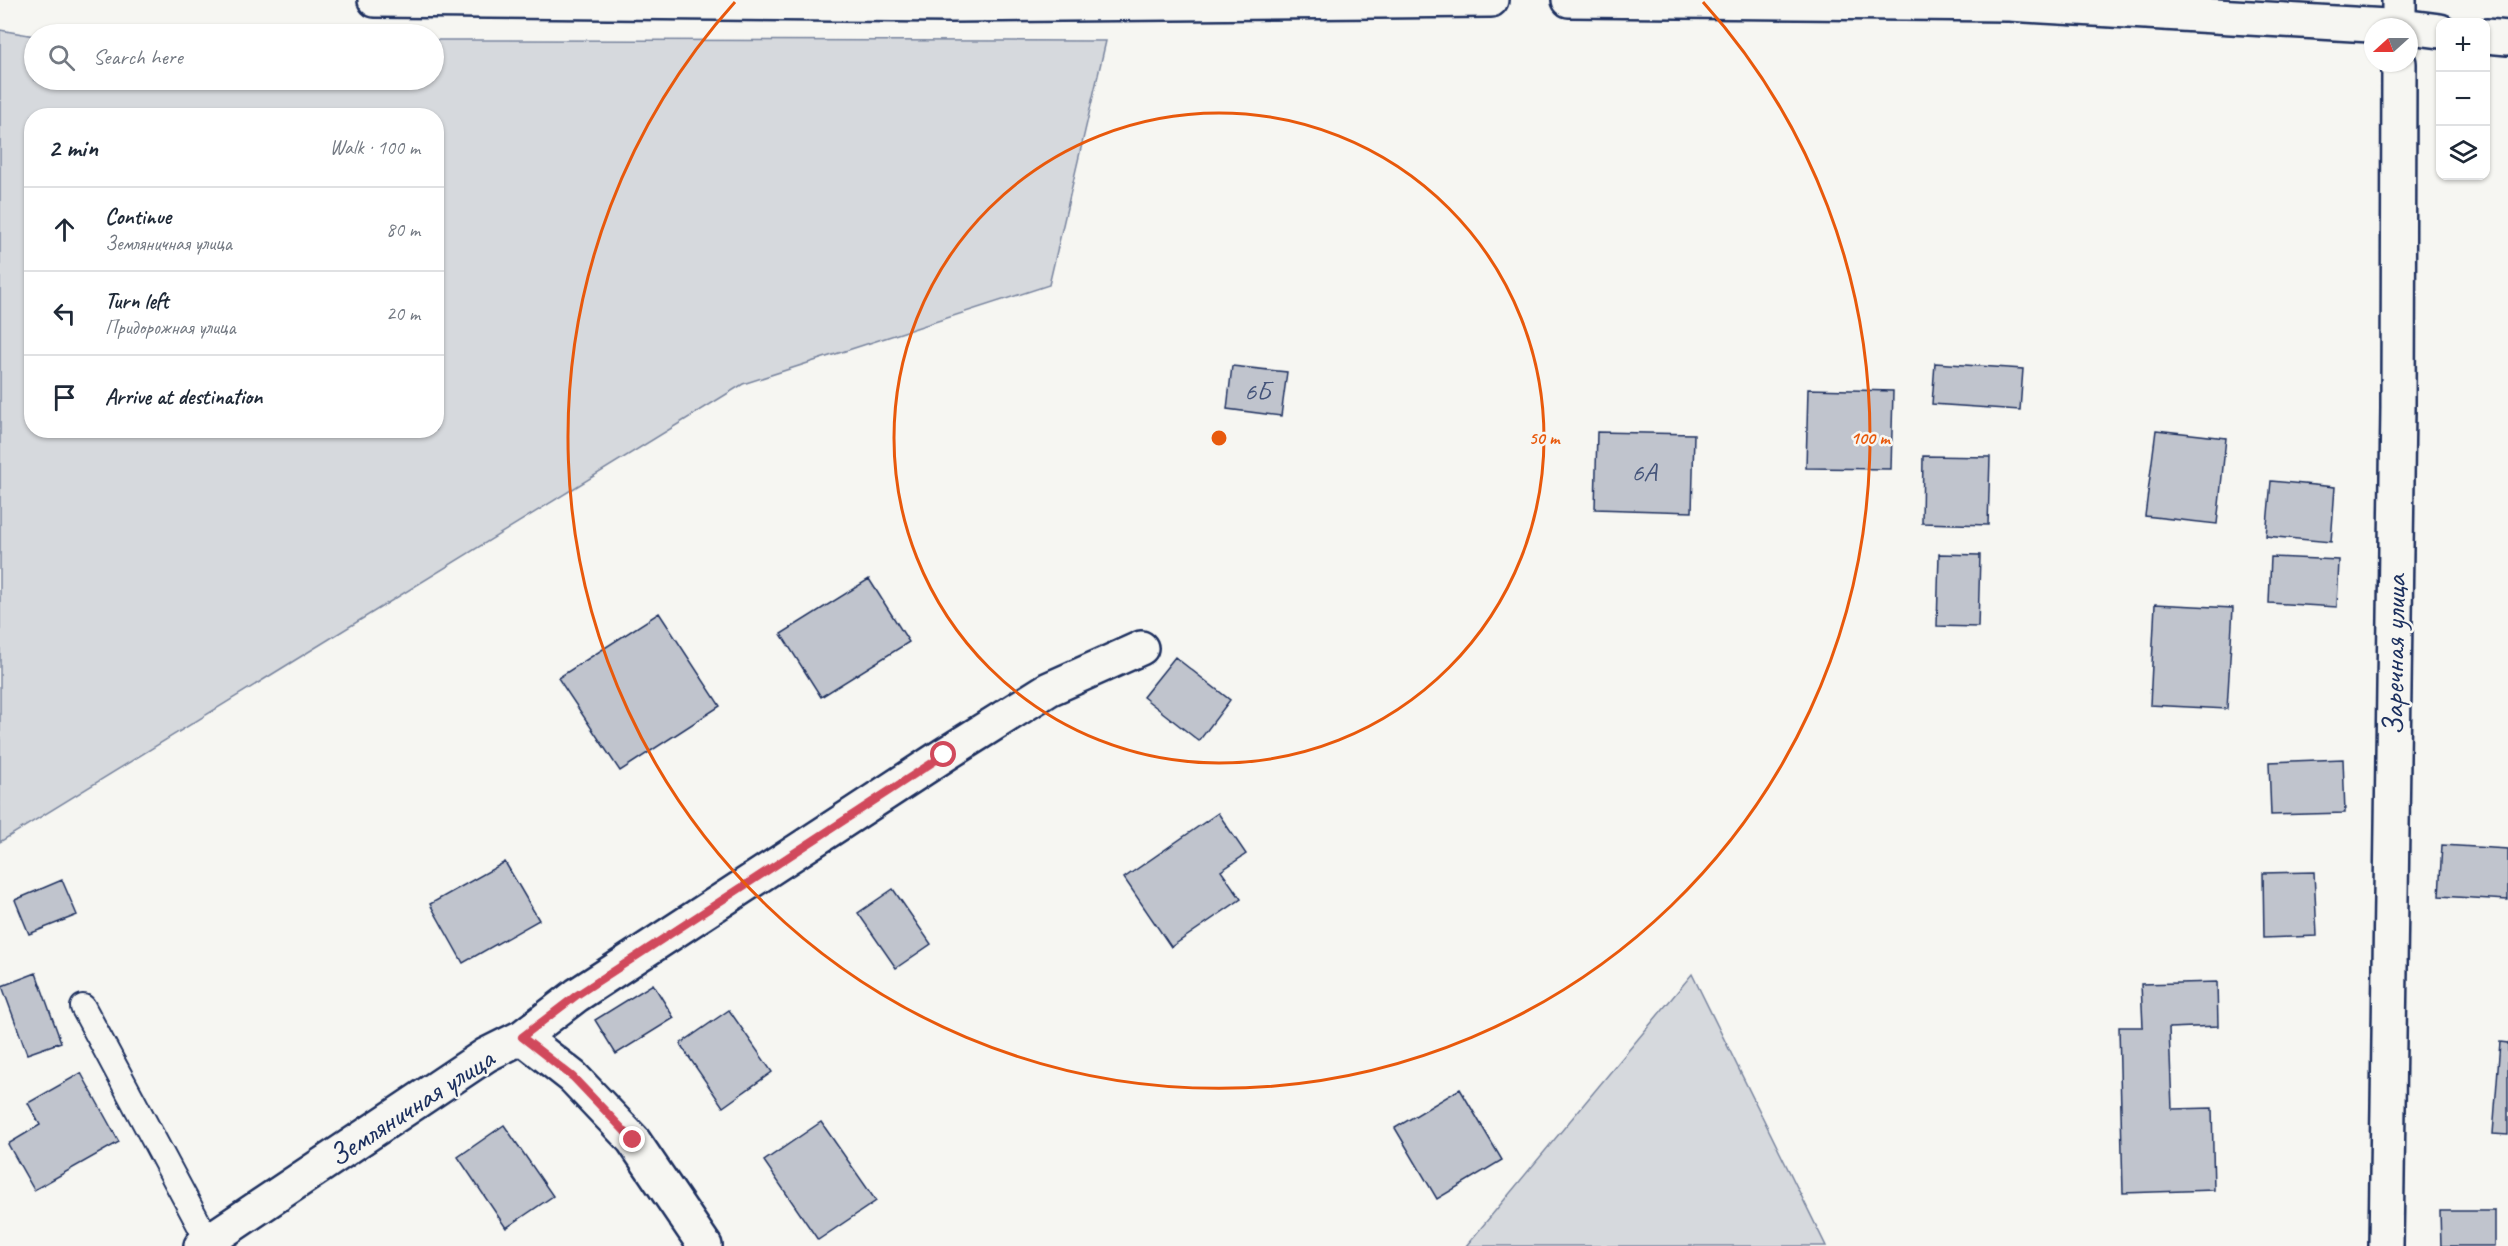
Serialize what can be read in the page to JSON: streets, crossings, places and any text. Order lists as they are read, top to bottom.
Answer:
{
  "streets": {
    "street": ["Заречная улица", "Земляничная улица"]
  },
  "house_numbers": ["6Б", "6А"],
  "north": "left",
  "page": {
    "map_buttons": ["+", "−"],
    "search": "Search here",
    "heading": ["2 min", "Walk · 100 m"],
    "list": [
      ["Continue", "Земляничная улица", "80 m"],
      ["Turn left", "Придорожная улица", "20 m"],
      "Arrive at destination"
    ]
  },
  "rings": ["50 m", "100 m"]
}
